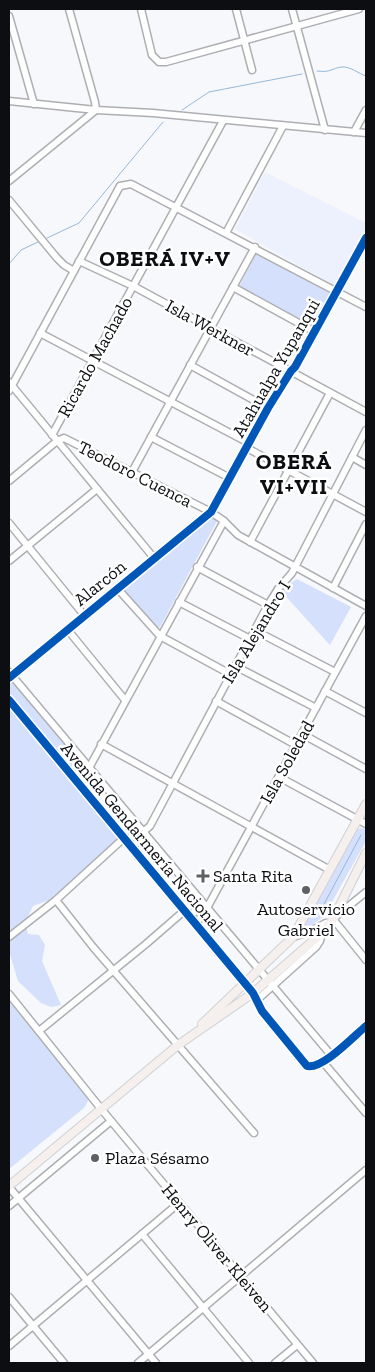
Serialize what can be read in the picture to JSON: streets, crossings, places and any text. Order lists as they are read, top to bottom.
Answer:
{
  "streets": {
    "street": [
      "Isla Werkner",
      "Ricardo Machado",
      "Atahualpa Yupanqui",
      "Teodoro Cuenca",
      "Alarcón",
      "Isla Alejandro I",
      "Isla Soledad",
      "Avenida Gendarmería Nacional",
      "Henry Oliver Kleiven"
    ]
  },
  "crossings": [
    ["Isla Werkner", "Ricardo Machado"],
    ["Isla Werkner", "Atahualpa Yupanqui"],
    ["Ricardo Machado", "Teodoro Cuenca"],
    ["Atahualpa Yupanqui", "Teodoro Cuenca"],
    ["Atahualpa Yupanqui", "Alarcón"],
    ["Teodoro Cuenca", "Alarcón"],
    ["Teodoro Cuenca", "Isla Alejandro I"],
    ["Alarcón", "Avenida Gendarmería Nacional"],
    ["Isla Alejandro I", "Avenida Gendarmería Nacional"],
    ["Isla Soledad", "Avenida Gendarmería Nacional"]
  ],
  "districts": ["OBERÁ IV+V", "OBERÁ VI+VII"],
  "places": {
    "health": ["Santa Rita"],
    "other": ["Autoservicio Gabriel", "Plaza Sésamo"]
  }
}
